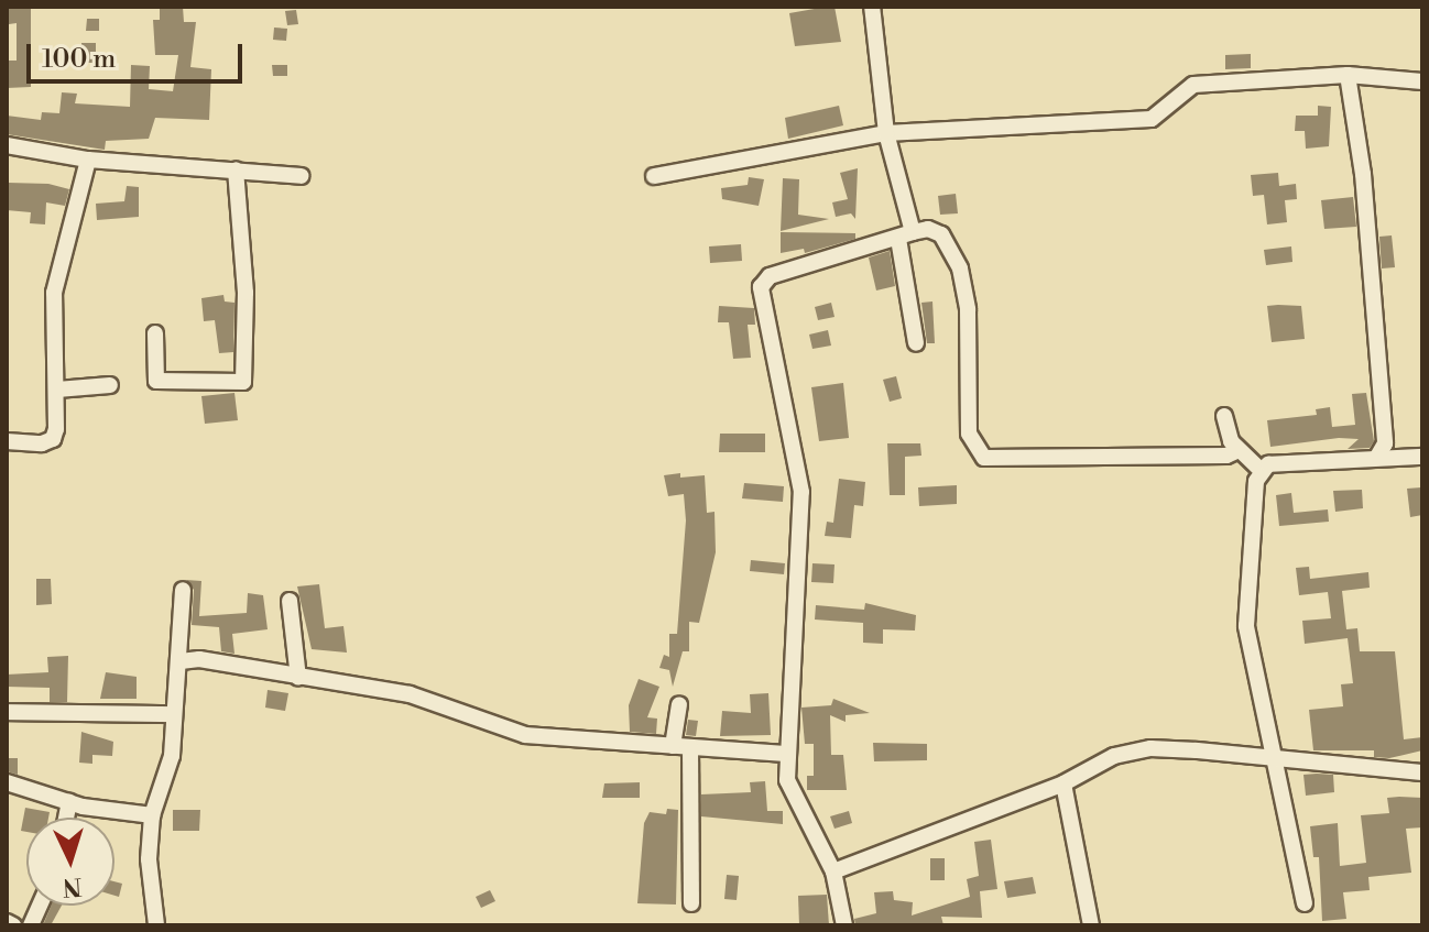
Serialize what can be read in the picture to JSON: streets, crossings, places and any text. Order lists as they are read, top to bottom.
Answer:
{
  "scale_bar": "100 m",
  "north": "bottom"
}
